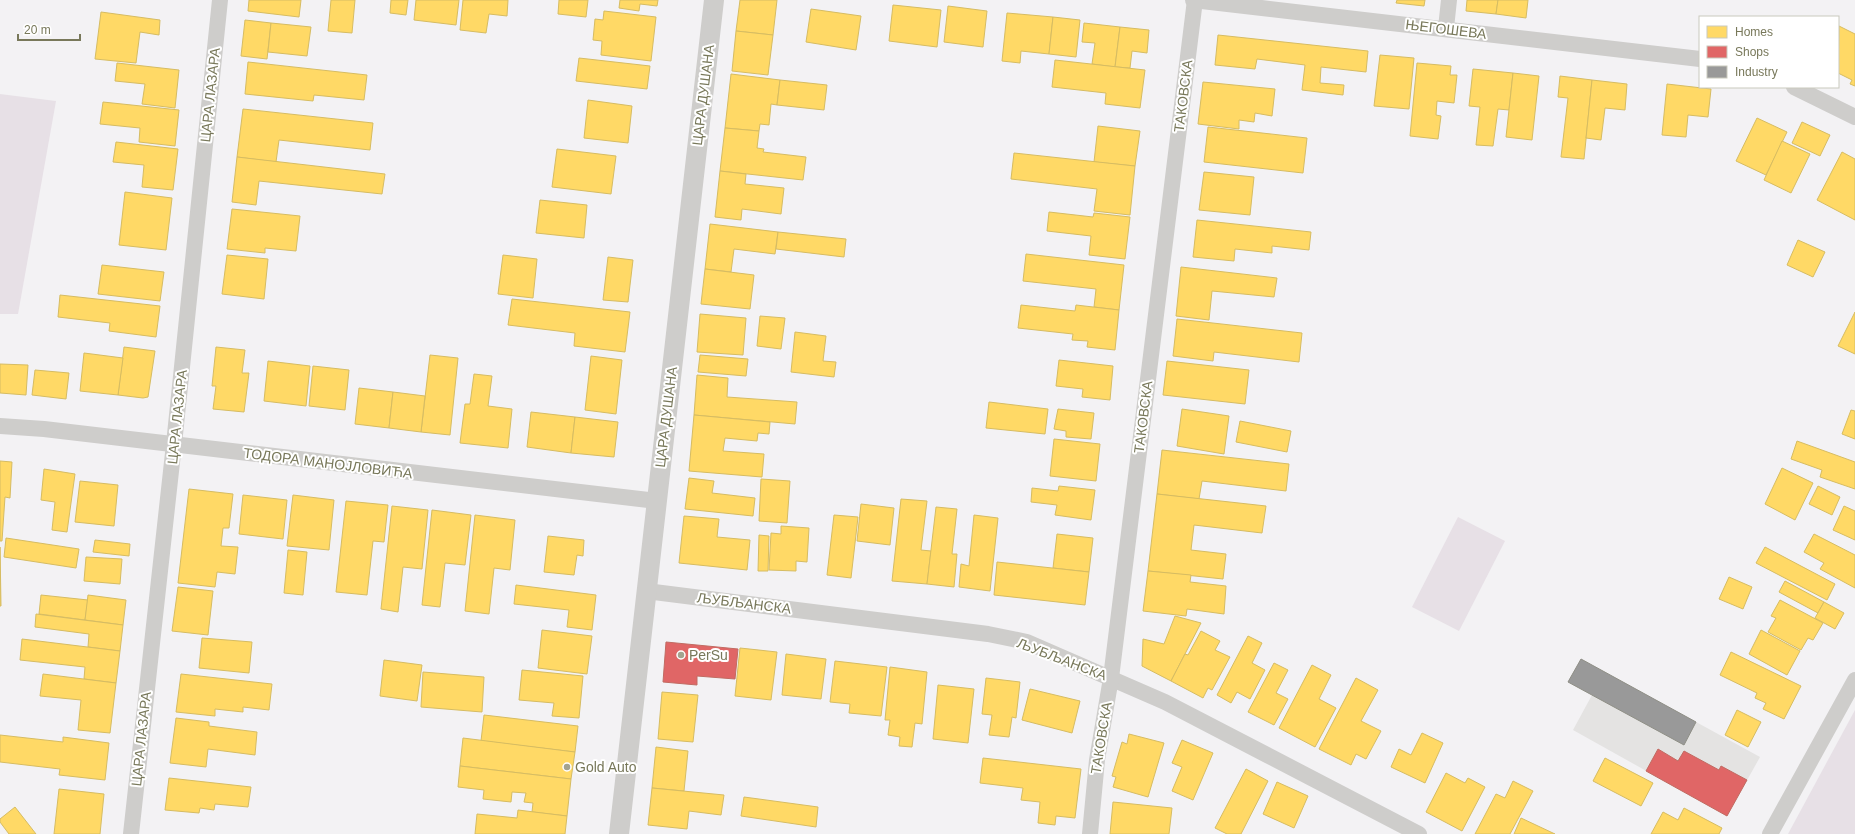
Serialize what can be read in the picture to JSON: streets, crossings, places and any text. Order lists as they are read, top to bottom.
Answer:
{
  "streets": {
    "street": [
      "ЊЕГОШЕВА",
      "ЦАРА ЛАЗАРА",
      "ЦАРА ДУШАНА",
      "ТАКОВСКА",
      "ТОДОРА МАНОЈЛОВИЋА",
      "ЉУБЉАНСКА"
    ]
  },
  "crossings": [
    ["ЊЕГОШЕВА", "ТАКОВСКА"],
    ["ЦАРА ЛАЗАРА", "ТОДОРА МАНОЈЛОВИЋА"],
    ["ЦАРА ДУШАНА", "ТОДОРА МАНОЈЛОВИЋА"],
    ["ЦАРА ДУШАНА", "ЉУБЉАНСКА"],
    ["ТАКОВСКА", "ЉУБЉАНСКА"]
  ],
  "places": ["PerSu", "Gold Auto"],
  "legend": ["Homes", "Shops", "Industry"],
  "scale_bar": "20 m"
}
